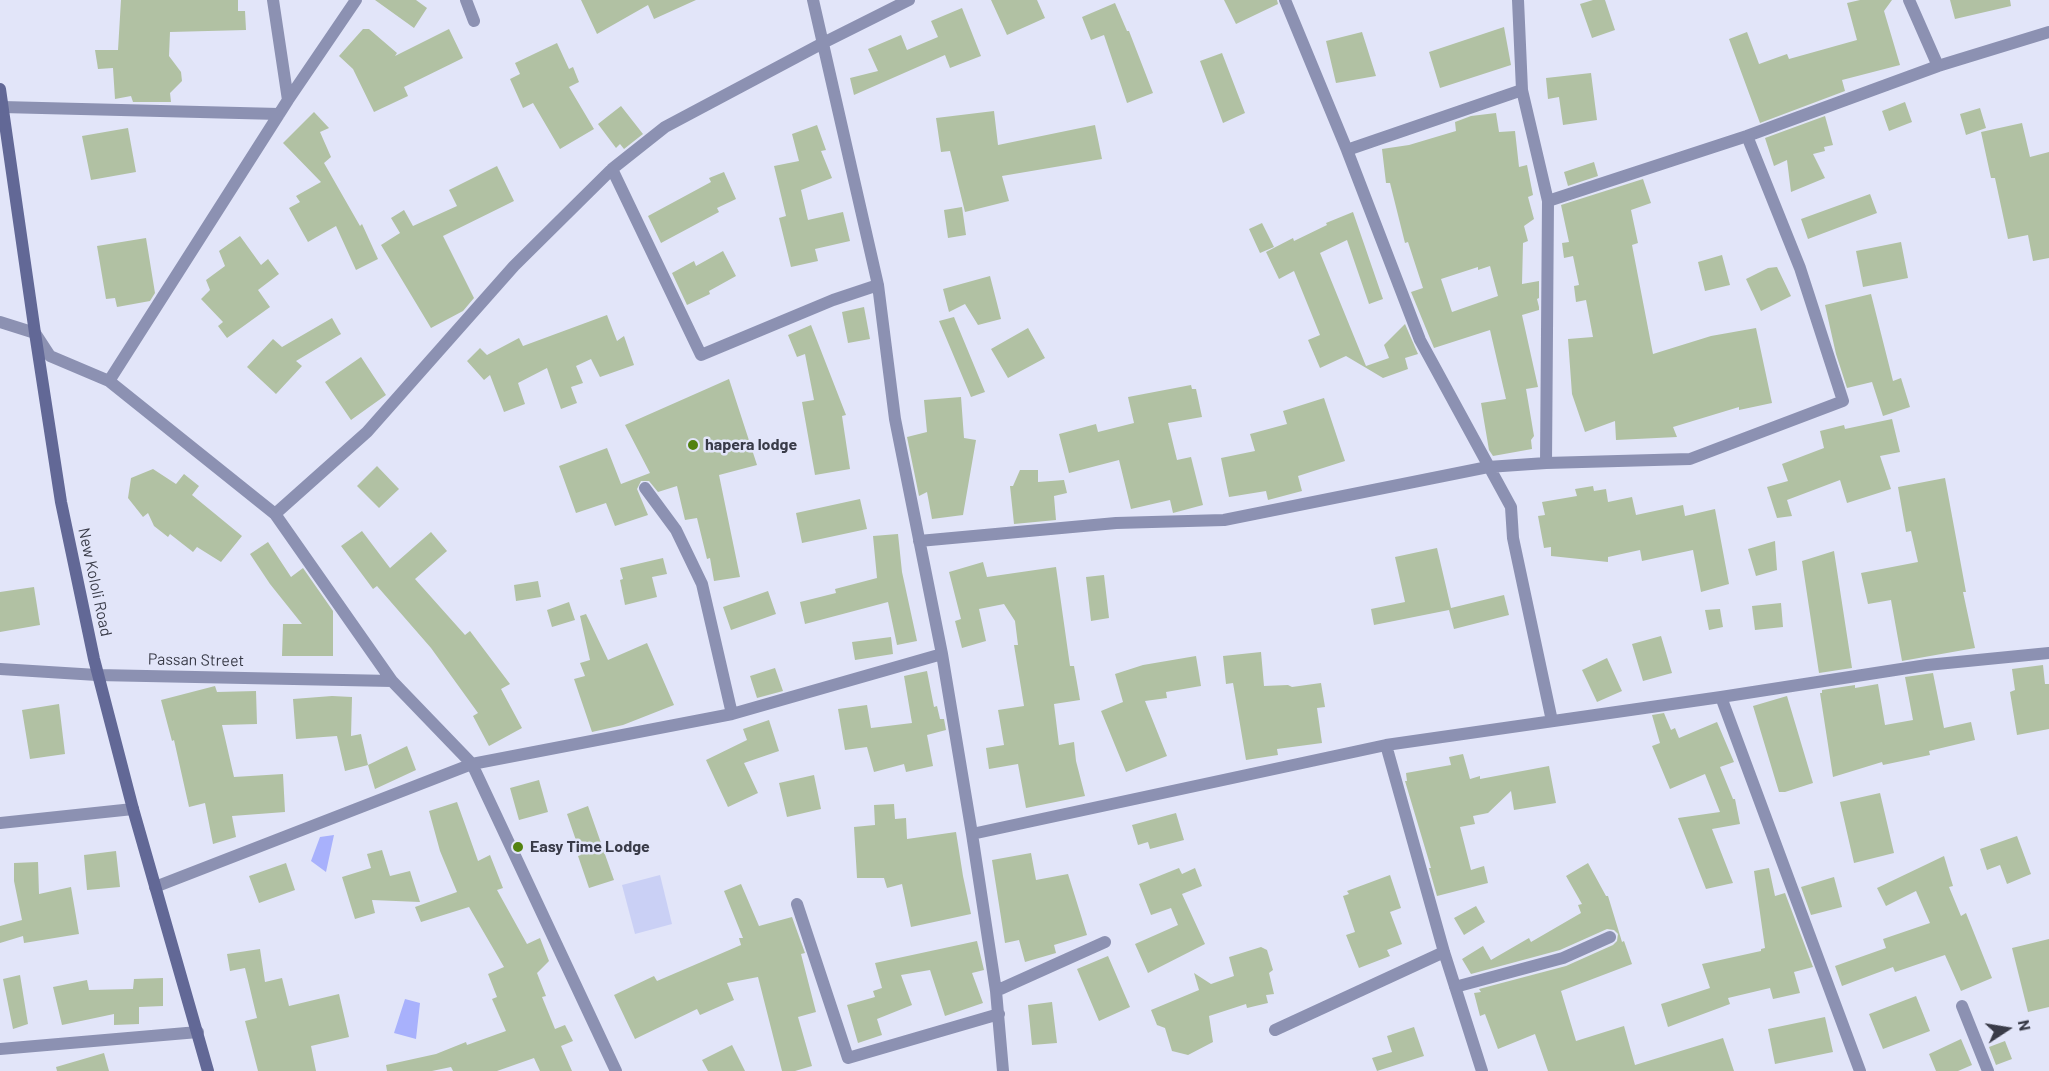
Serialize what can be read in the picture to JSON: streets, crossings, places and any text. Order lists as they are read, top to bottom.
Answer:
{
  "streets": {
    "street": ["New Kololi Road", "Passan Street"]
  },
  "crossings": [
    ["New Kololi Road", "Passan Street"]
  ],
  "places": ["hapera lodge", "Easy Time Lodge"],
  "north": "right"
}
